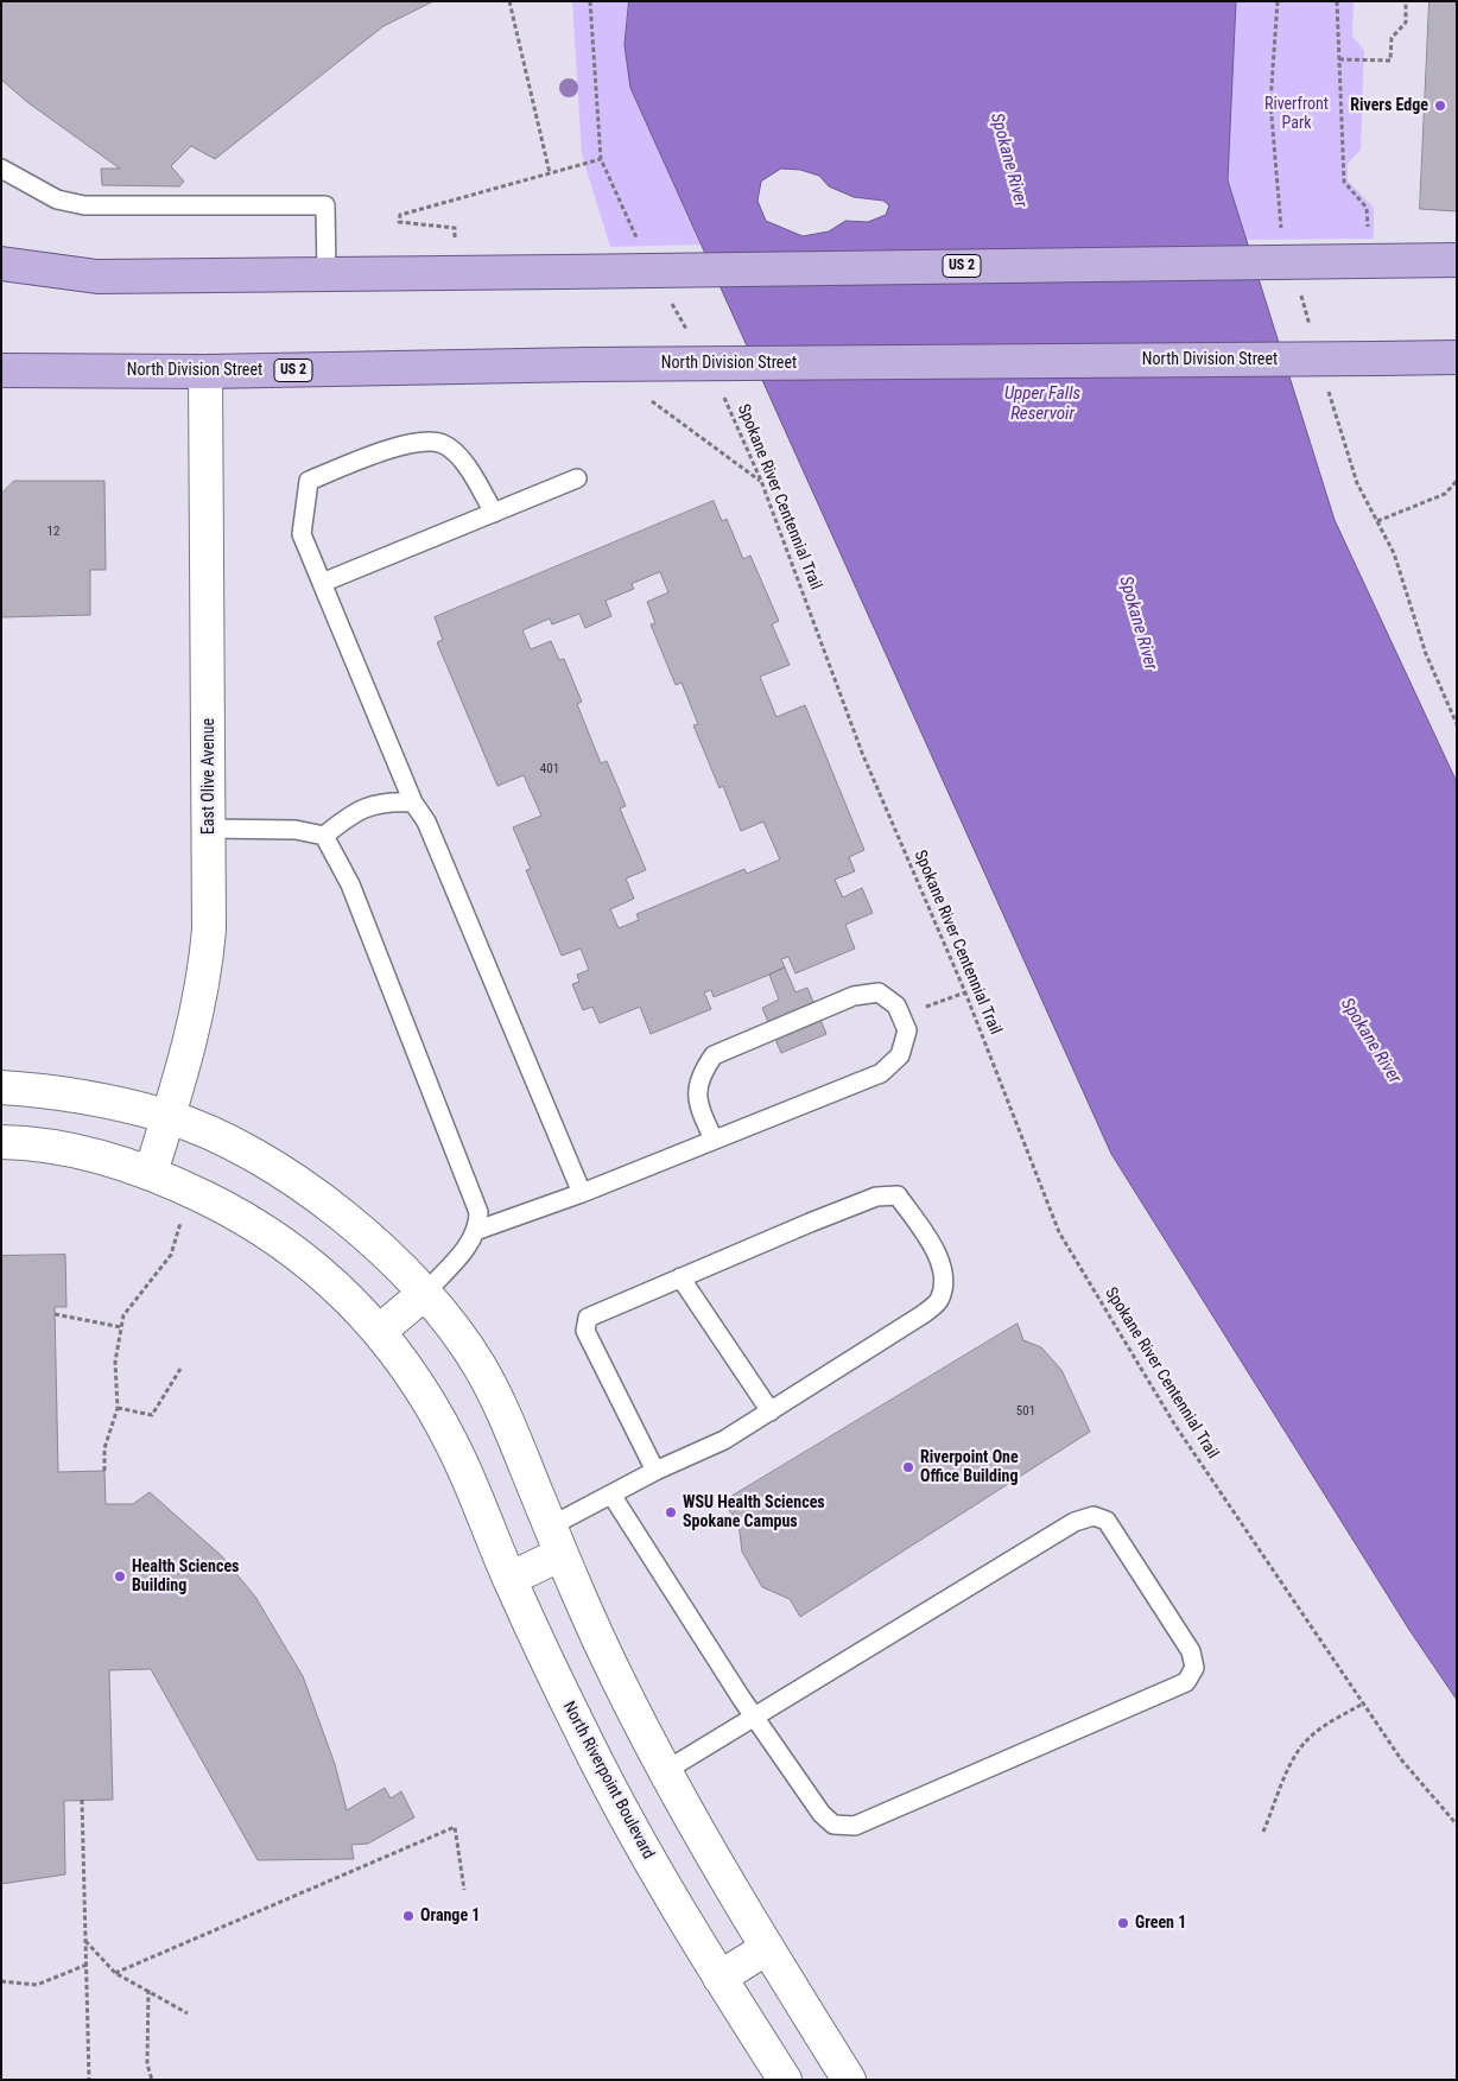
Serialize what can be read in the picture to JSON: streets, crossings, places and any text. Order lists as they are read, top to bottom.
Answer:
{
  "streets": {
    "main road": ["US 2", "North Division Street"],
    "street": ["East Olive Avenue", "North Riverpoint Boulevard"],
    "path": ["Spokane River Centennial Trail"]
  },
  "crossings": [
    ["North Division Street", "East Olive Avenue"],
    ["East Olive Avenue", "North Riverpoint Boulevard"]
  ],
  "water": ["Spokane River", "Upper Falls Reservoir"],
  "parks": ["Riverfront Park"],
  "places": [
    "Rivers Edge",
    "Riverpoint One Office Building",
    "WSU Health Sciences Spokane Campus",
    "Health Sciences Building",
    "Orange 1",
    "Green 1"
  ],
  "house_numbers": ["12", "401", "501"]
}
